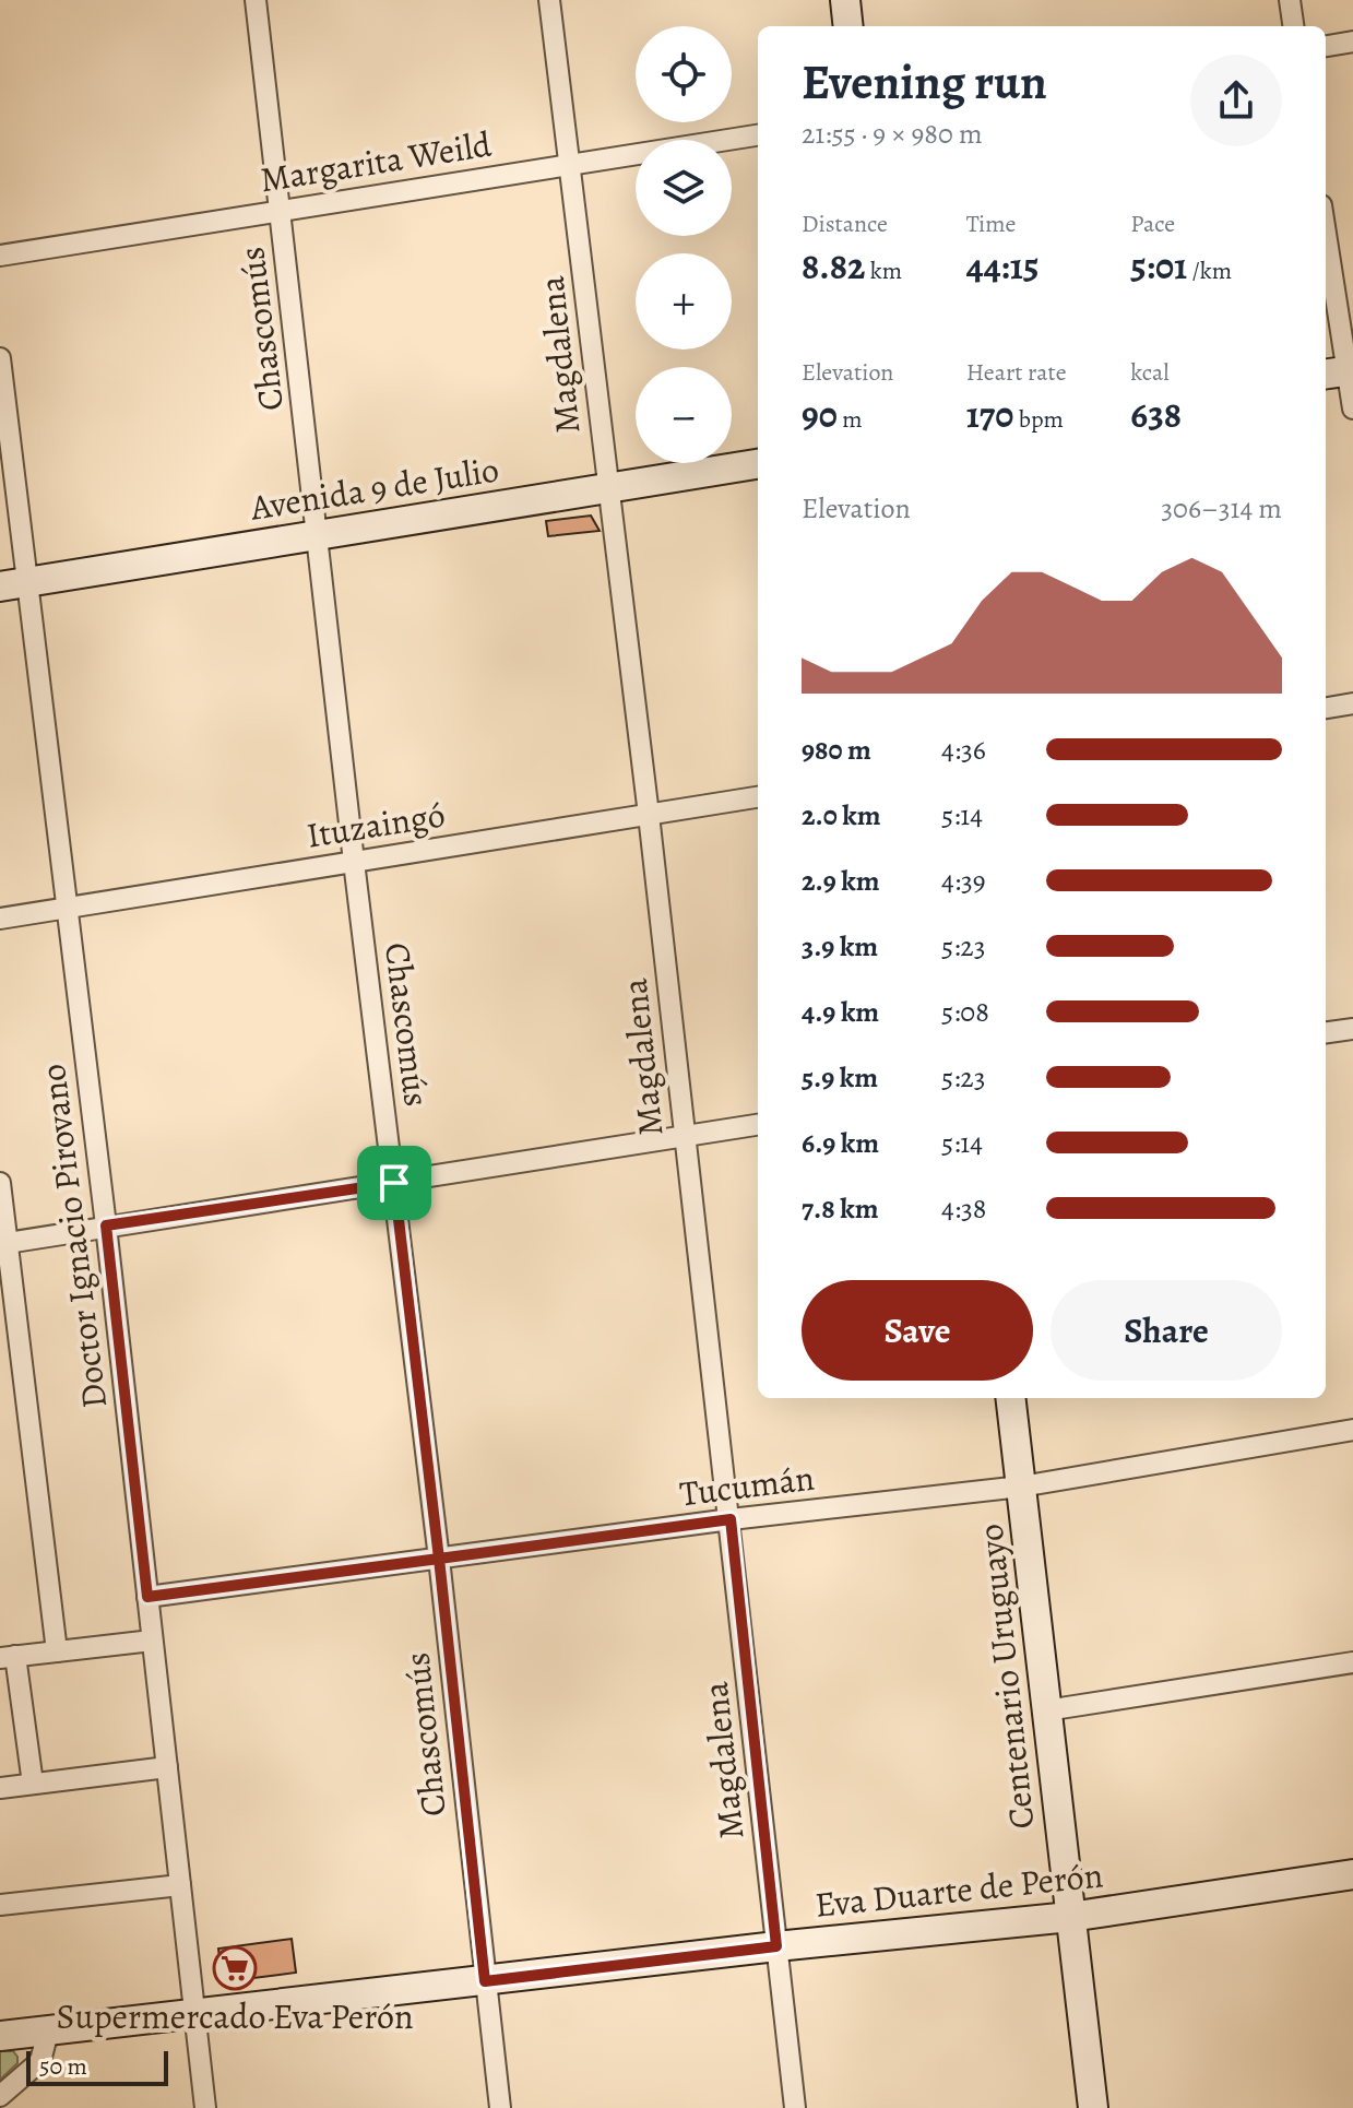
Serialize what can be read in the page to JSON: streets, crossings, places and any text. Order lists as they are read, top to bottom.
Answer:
{
  "streets": {
    "main road": ["Avenida 9 de Julio", "Centenario Uruguayo", "Eva Duarte de Perón"],
    "street": [
      "Margarita Weild",
      "Chascomús",
      "Magdalena",
      "Ituzaingó",
      "Doctor Ignacio Pirovano",
      "Tucumán"
    ]
  },
  "crossings": [
    ["Margarita Weild", "Chascomús"],
    ["Margarita Weild", "Magdalena"],
    ["Chascomús", "Avenida 9 de Julio"],
    ["Chascomús", "Ituzaingó"],
    ["Chascomús", "Tucumán"],
    ["Chascomús", "Eva Duarte de Perón"],
    ["Magdalena", "Avenida 9 de Julio"],
    ["Magdalena", "Ituzaingó"],
    ["Magdalena", "Tucumán"],
    ["Magdalena", "Eva Duarte de Perón"],
    ["Avenida 9 de Julio", "Doctor Ignacio Pirovano"],
    ["Ituzaingó", "Doctor Ignacio Pirovano"],
    ["Doctor Ignacio Pirovano", "Tucumán"],
    ["Doctor Ignacio Pirovano", "Eva Duarte de Perón"],
    ["Tucumán", "Centenario Uruguayo"],
    ["Centenario Uruguayo", "Eva Duarte de Perón"]
  ],
  "places": {
    "supermarket": ["Supermercado Eva Perón"]
  },
  "scale_bar": "50 m",
  "page": {
    "map_buttons": ["+", "−"],
    "heading": ["Evening run", "21:55 · 9 × 980 m"],
    "stats": [
      ["Distance", "8.82 km"],
      ["Time", "44:15"],
      ["Pace", "5:01 /km"],
      ["Elevation", "90 m"],
      ["Heart rate", "170 bpm"],
      ["kcal", "638"]
    ],
    "chart": ["Elevation", "306–314 m"],
    "list": [
      {
        "name": "980 m",
        "note": "4:36"
      },
      {
        "name": "2.0 km",
        "note": "5:14"
      },
      {
        "name": "2.9 km",
        "note": "4:39"
      },
      {
        "name": "3.9 km",
        "note": "5:23"
      },
      {
        "name": "4.9 km",
        "note": "5:08"
      },
      {
        "name": "5.9 km",
        "note": "5:23"
      },
      {
        "name": "6.9 km",
        "note": "5:14"
      },
      {
        "name": "7.8 km",
        "note": "4:38"
      }
    ],
    "buttons": ["Save", "Share"],
    "scale": "50 m"
  }
}
